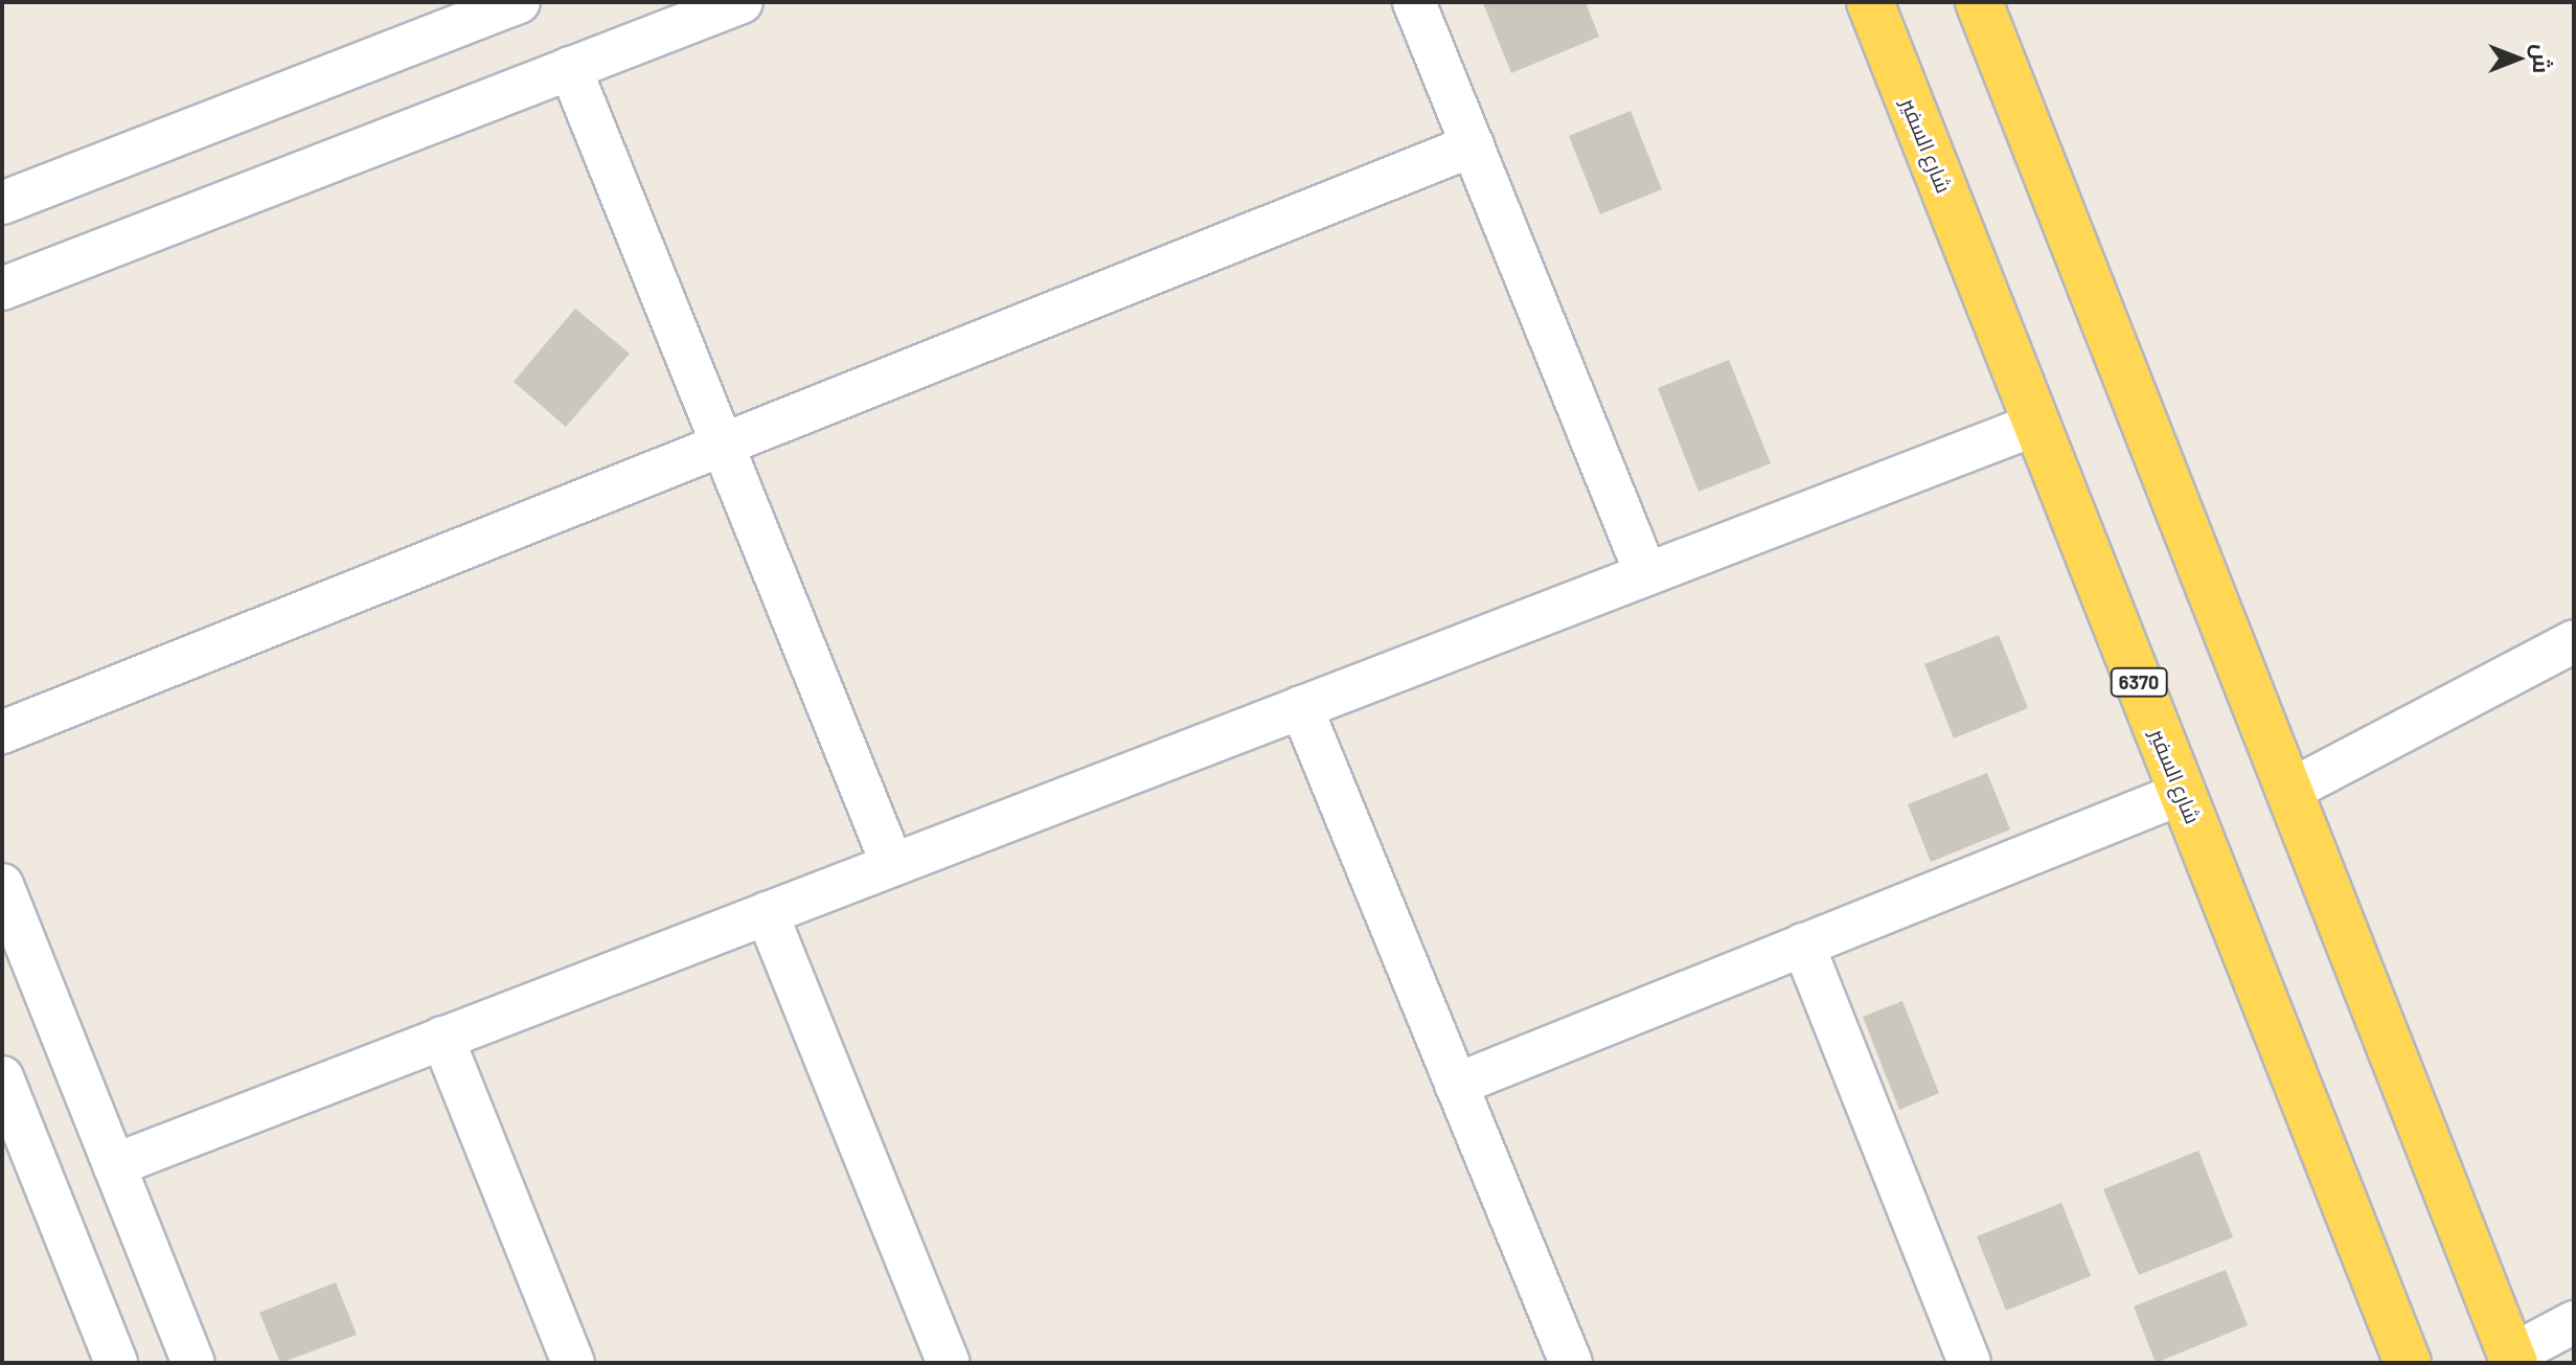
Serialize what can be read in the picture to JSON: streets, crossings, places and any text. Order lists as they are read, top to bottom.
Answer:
{
  "streets": {
    "main road": ["شارع السفير", "6370"]
  },
  "north": "right"
}
